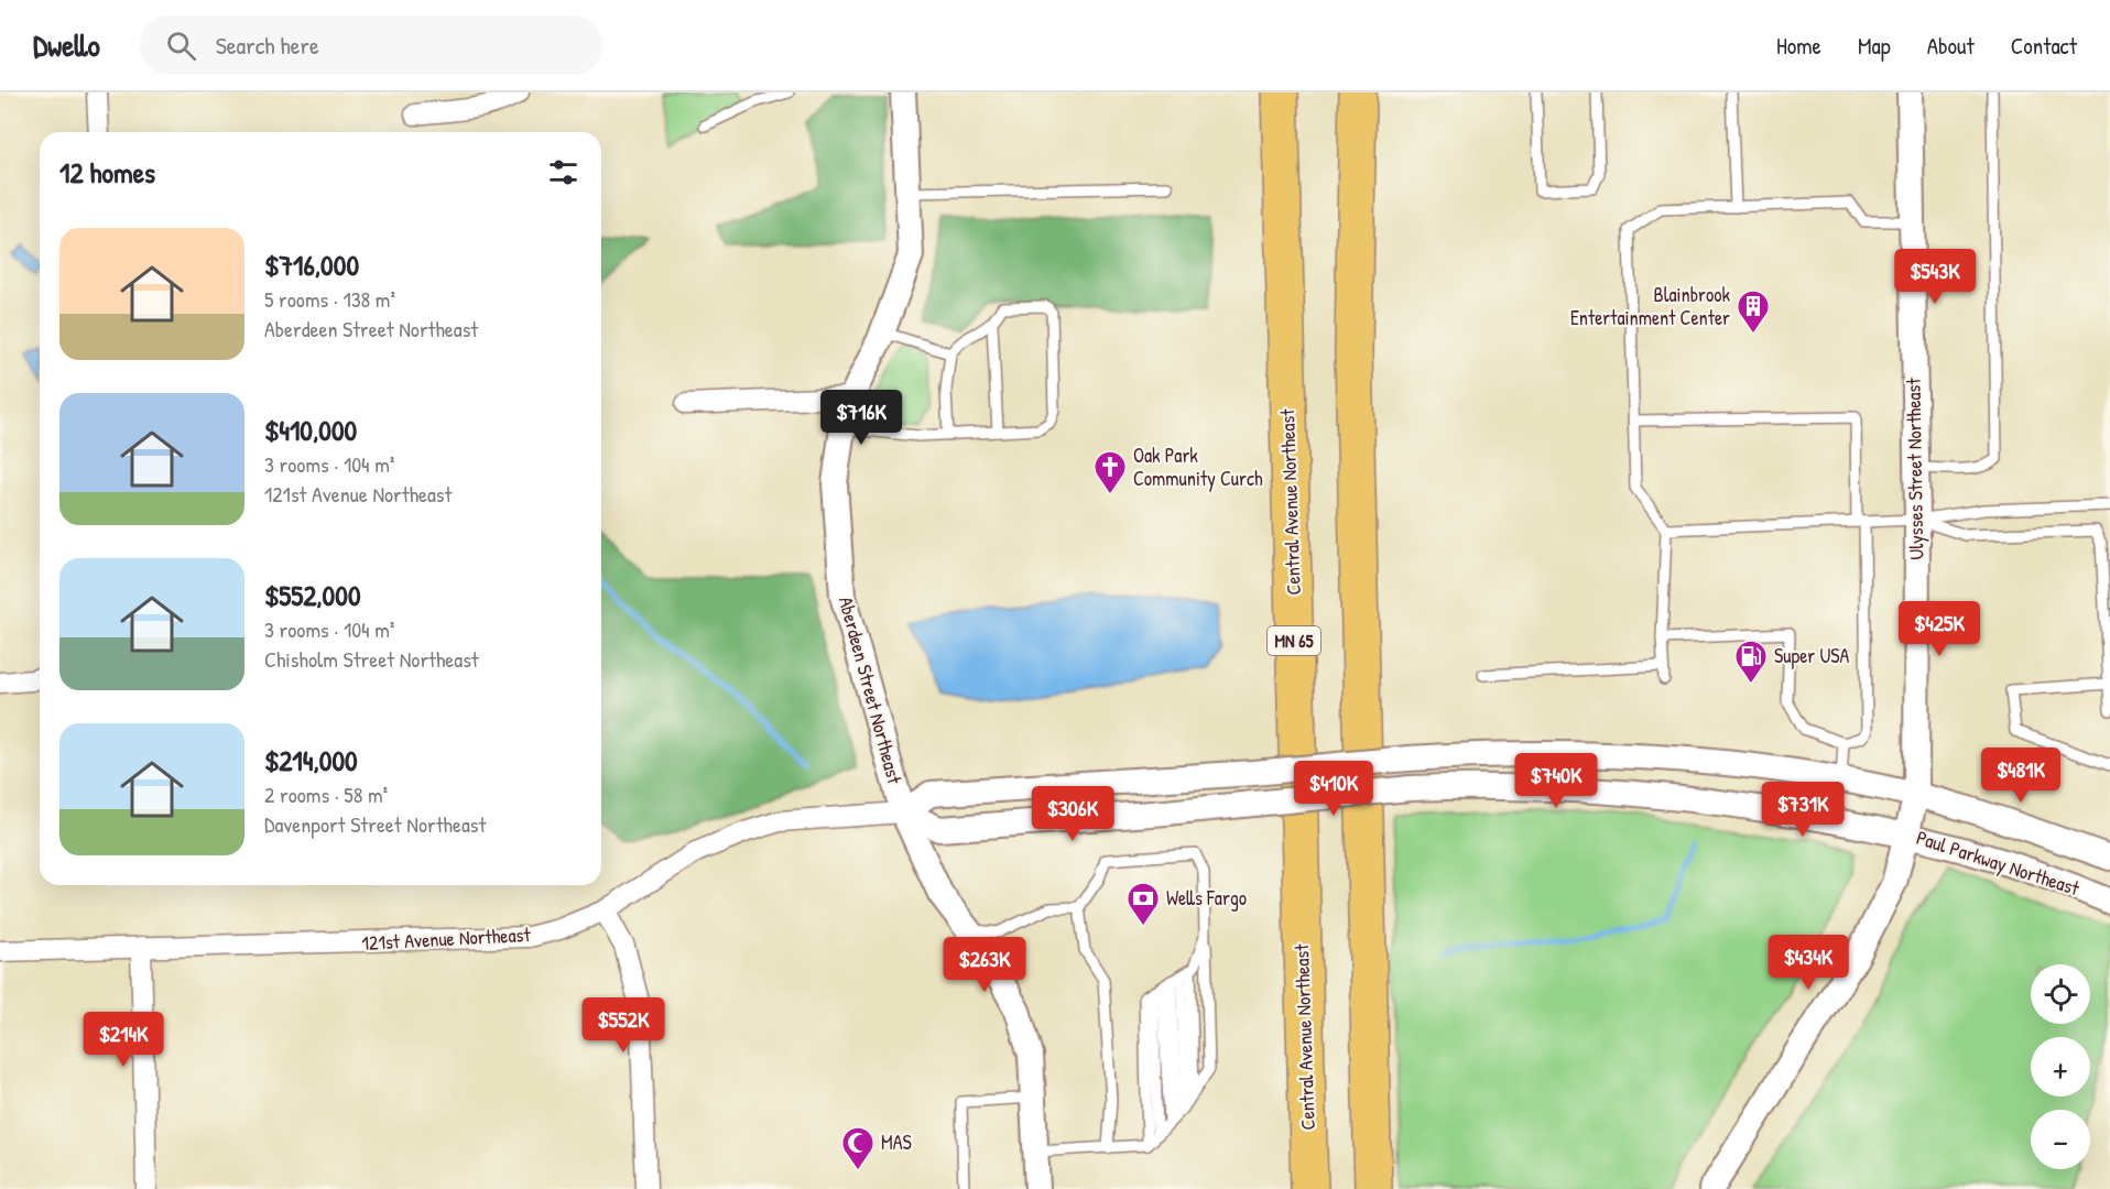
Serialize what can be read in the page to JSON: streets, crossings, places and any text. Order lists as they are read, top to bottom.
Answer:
{
  "streets": {
    "highway": ["Central Avenue Northeast", "MN 65"],
    "street": [
      "Ulysses Street Northeast",
      "Aberdeen Street Northeast",
      "Paul Parkway Northeast",
      "121st Avenue Northeast"
    ]
  },
  "crossings": [
    ["Ulysses Street Northeast", "Paul Parkway Northeast"],
    ["Aberdeen Street Northeast", "121st Avenue Northeast"],
    ["Paul Parkway Northeast", "121st Avenue Northeast"]
  ],
  "places": {
    "building": ["Blainbrook Entertainment Center"],
    "church": ["Oak Park Community Curch"],
    "fuel station": ["Super USA"],
    "bank": ["Wells Fargo"],
    "mosque": ["MAS"]
  },
  "page": {
    "header": "Dwello",
    "search": "Search here",
    "nav": [
      "Home",
      "Map",
      "About",
      "Contact"
    ],
    "heading": "12 homes",
    "list": [
      {
        "name": "$716,000",
        "note": "5 rooms · 138 m² · Aberdeen Street Northeast"
      },
      {
        "name": "$410,000",
        "note": "3 rooms · 104 m² · 121st Avenue Northeast"
      },
      {
        "name": "$552,000",
        "note": "3 rooms · 104 m² · Chisholm Street Northeast"
      },
      {
        "name": "$214,000",
        "note": "2 rooms · 58 m² · Davenport Street Northeast"
      }
    ],
    "price": [
      "$543K",
      "$716K",
      "$425K",
      "$481K",
      "$740K",
      "$410K",
      "$731K",
      "$306K",
      "$434K",
      "$263K",
      "$552K",
      "$214K"
    ],
    "map_buttons": ["+", "−"]
  }
}
